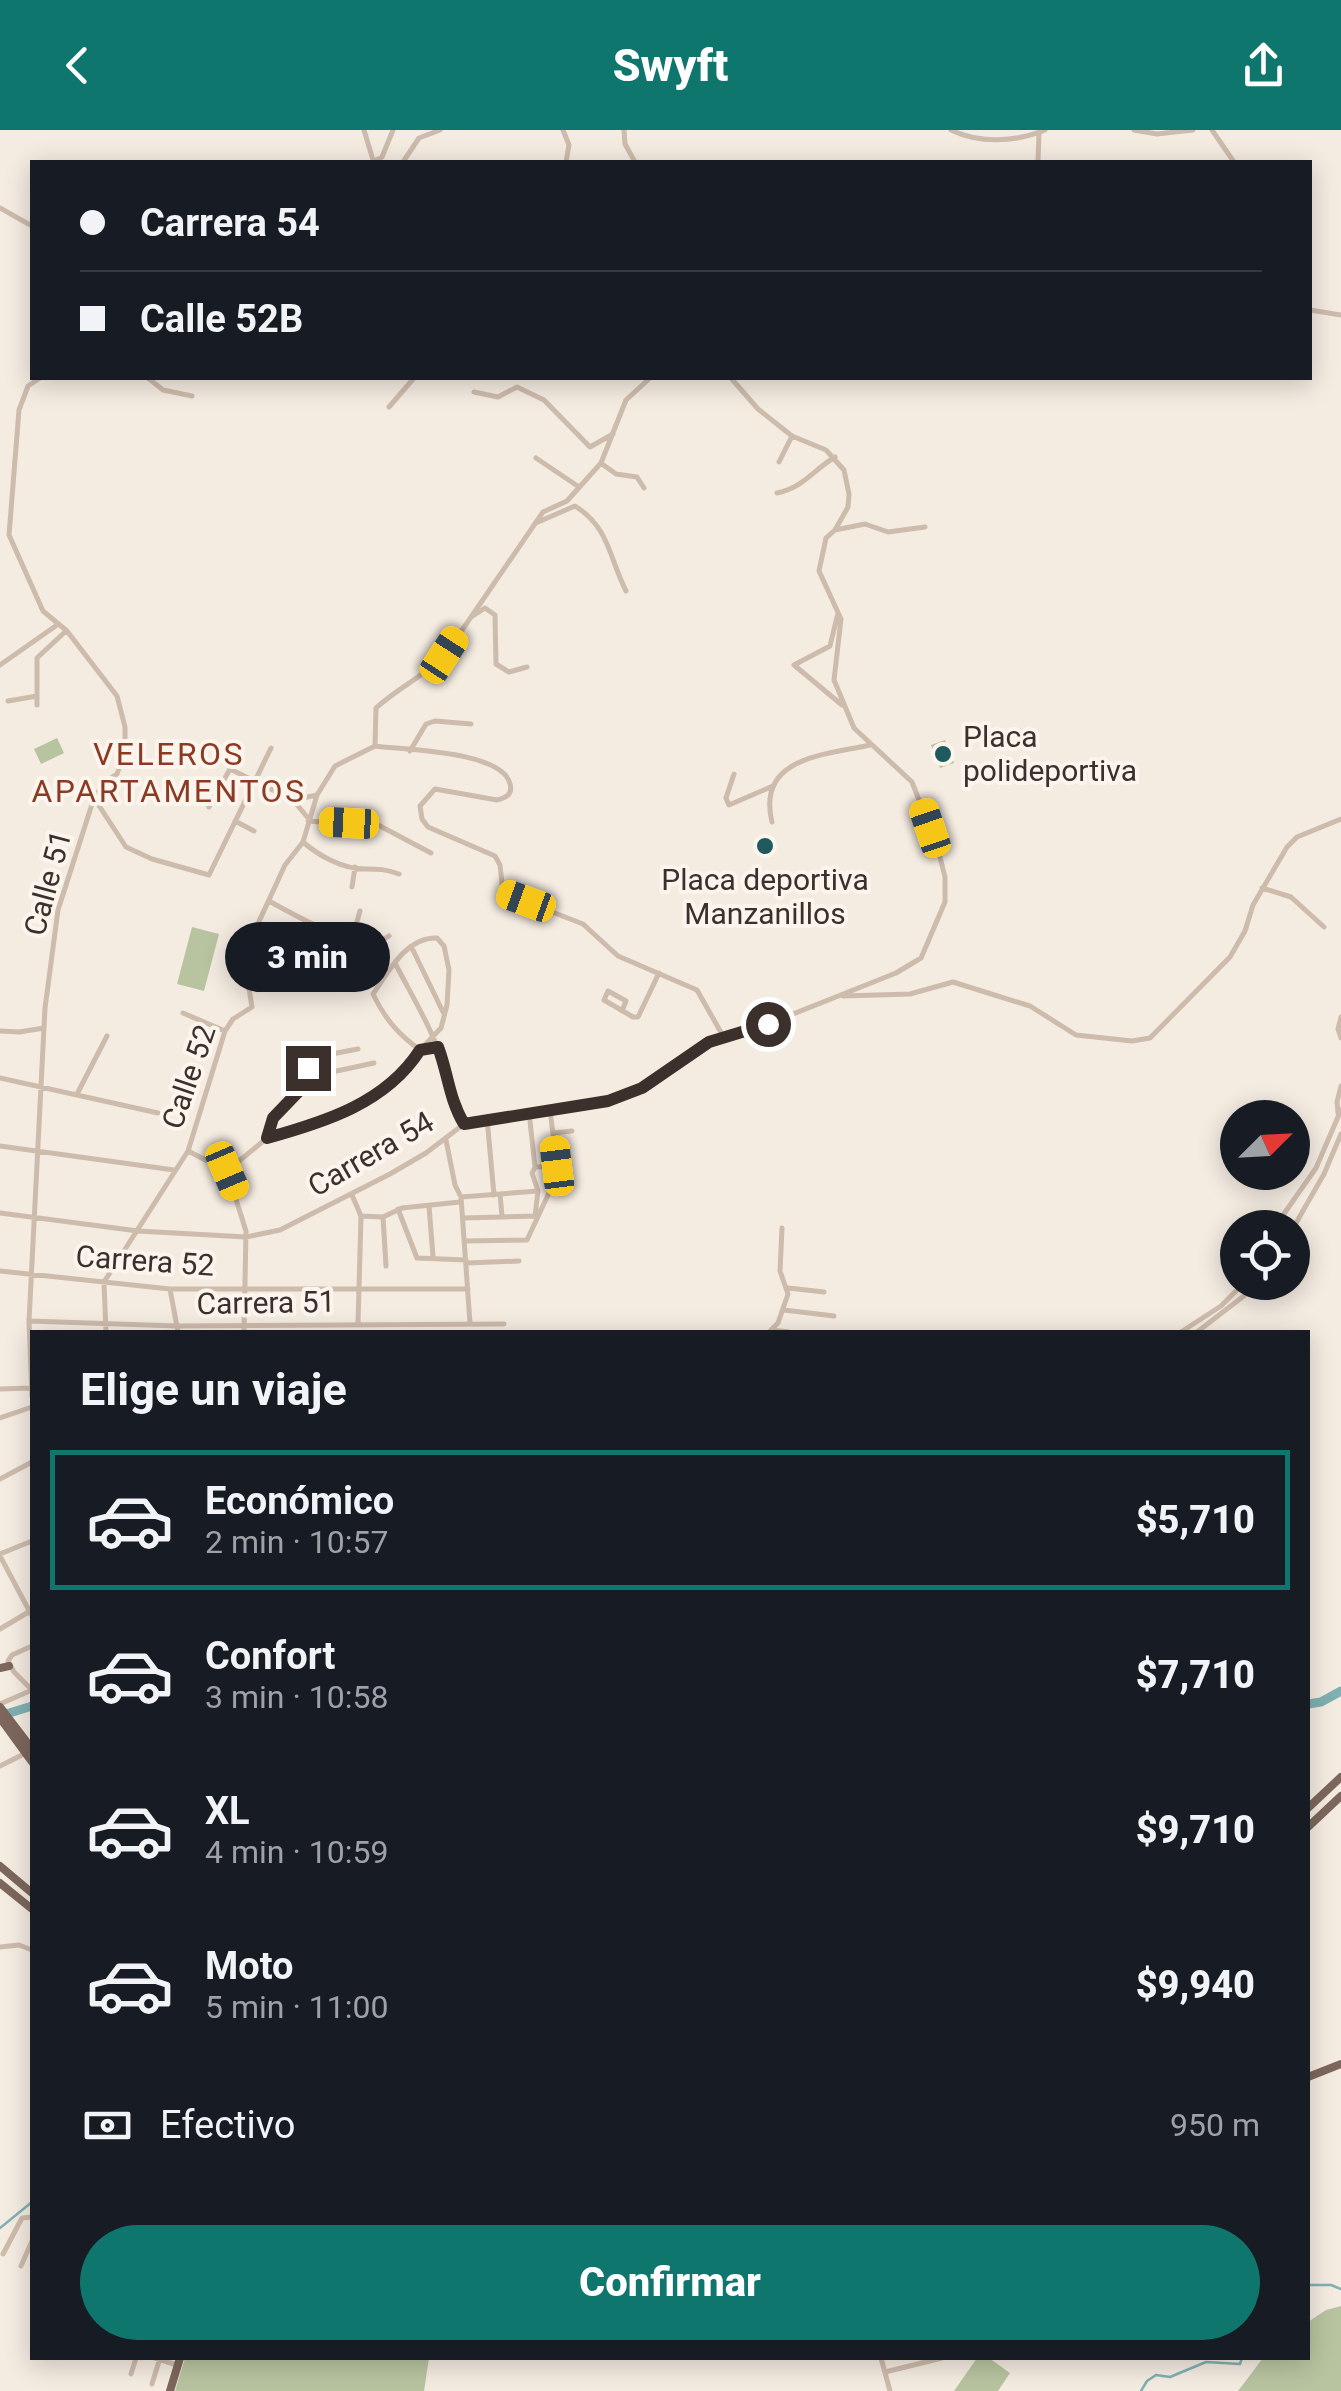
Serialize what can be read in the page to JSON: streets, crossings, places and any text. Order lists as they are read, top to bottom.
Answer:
{
  "streets": {
    "street": [
      "Calle 51",
      "Calle 52",
      "Carrera 54",
      "Carrera 52",
      "Carrera 51"
    ]
  },
  "crossings": [
    ["Calle 51", "Carrera 54"],
    ["Calle 51", "Carrera 52"],
    ["Calle 51", "Carrera 51"],
    ["Calle 52", "Carrera 54"],
    ["Calle 52", "Carrera 52"]
  ],
  "districts": ["VELEROS APARTAMENTOS"],
  "places": ["Placa polideportiva", "Placa deportiva Manzanillos"],
  "north": "top right",
  "page": {
    "header": "Swyft",
    "banner": ["Carrera 54", "Calle 52B"],
    "bubble": "3 min",
    "heading": "Elige un viaje",
    "list": [
      {
        "name": "Económico",
        "note": "2 min · 10:57",
        "value": "$5,710"
      },
      {
        "name": "Confort",
        "note": "3 min · 10:58",
        "value": "$7,710"
      },
      {
        "name": "XL",
        "note": "4 min · 10:59",
        "value": "$9,710"
      },
      {
        "name": "Moto",
        "note": "5 min · 11:00",
        "value": "$9,940"
      }
    ],
    "pay": ["Efectivo", "950 m"],
    "buttons": "Confirmar"
  }
}
